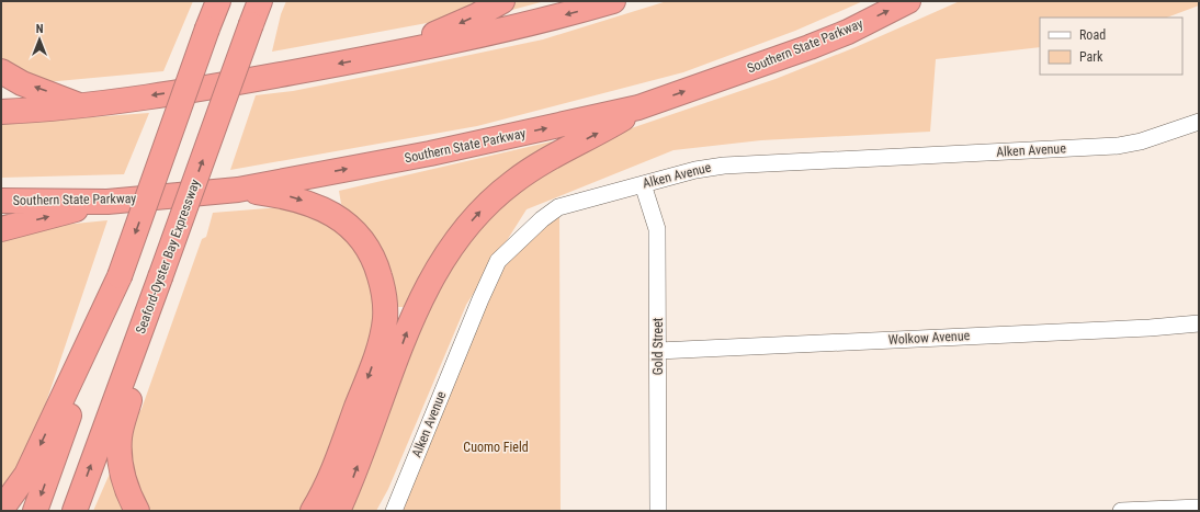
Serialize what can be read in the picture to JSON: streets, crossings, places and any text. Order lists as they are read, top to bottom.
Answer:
{
  "streets": {
    "highway": ["Southern State Parkway", "Seaford-Oyster Bay Expressway"],
    "street": ["Alken Avenue", "Wolkow Avenue", "Gold Street"]
  },
  "crossings": [
    ["Alken Avenue", "Gold Street"],
    ["Wolkow Avenue", "Gold Street"]
  ],
  "parks": ["Cuomo Field"],
  "legend": ["Road", "Park"],
  "north": "top"
}
